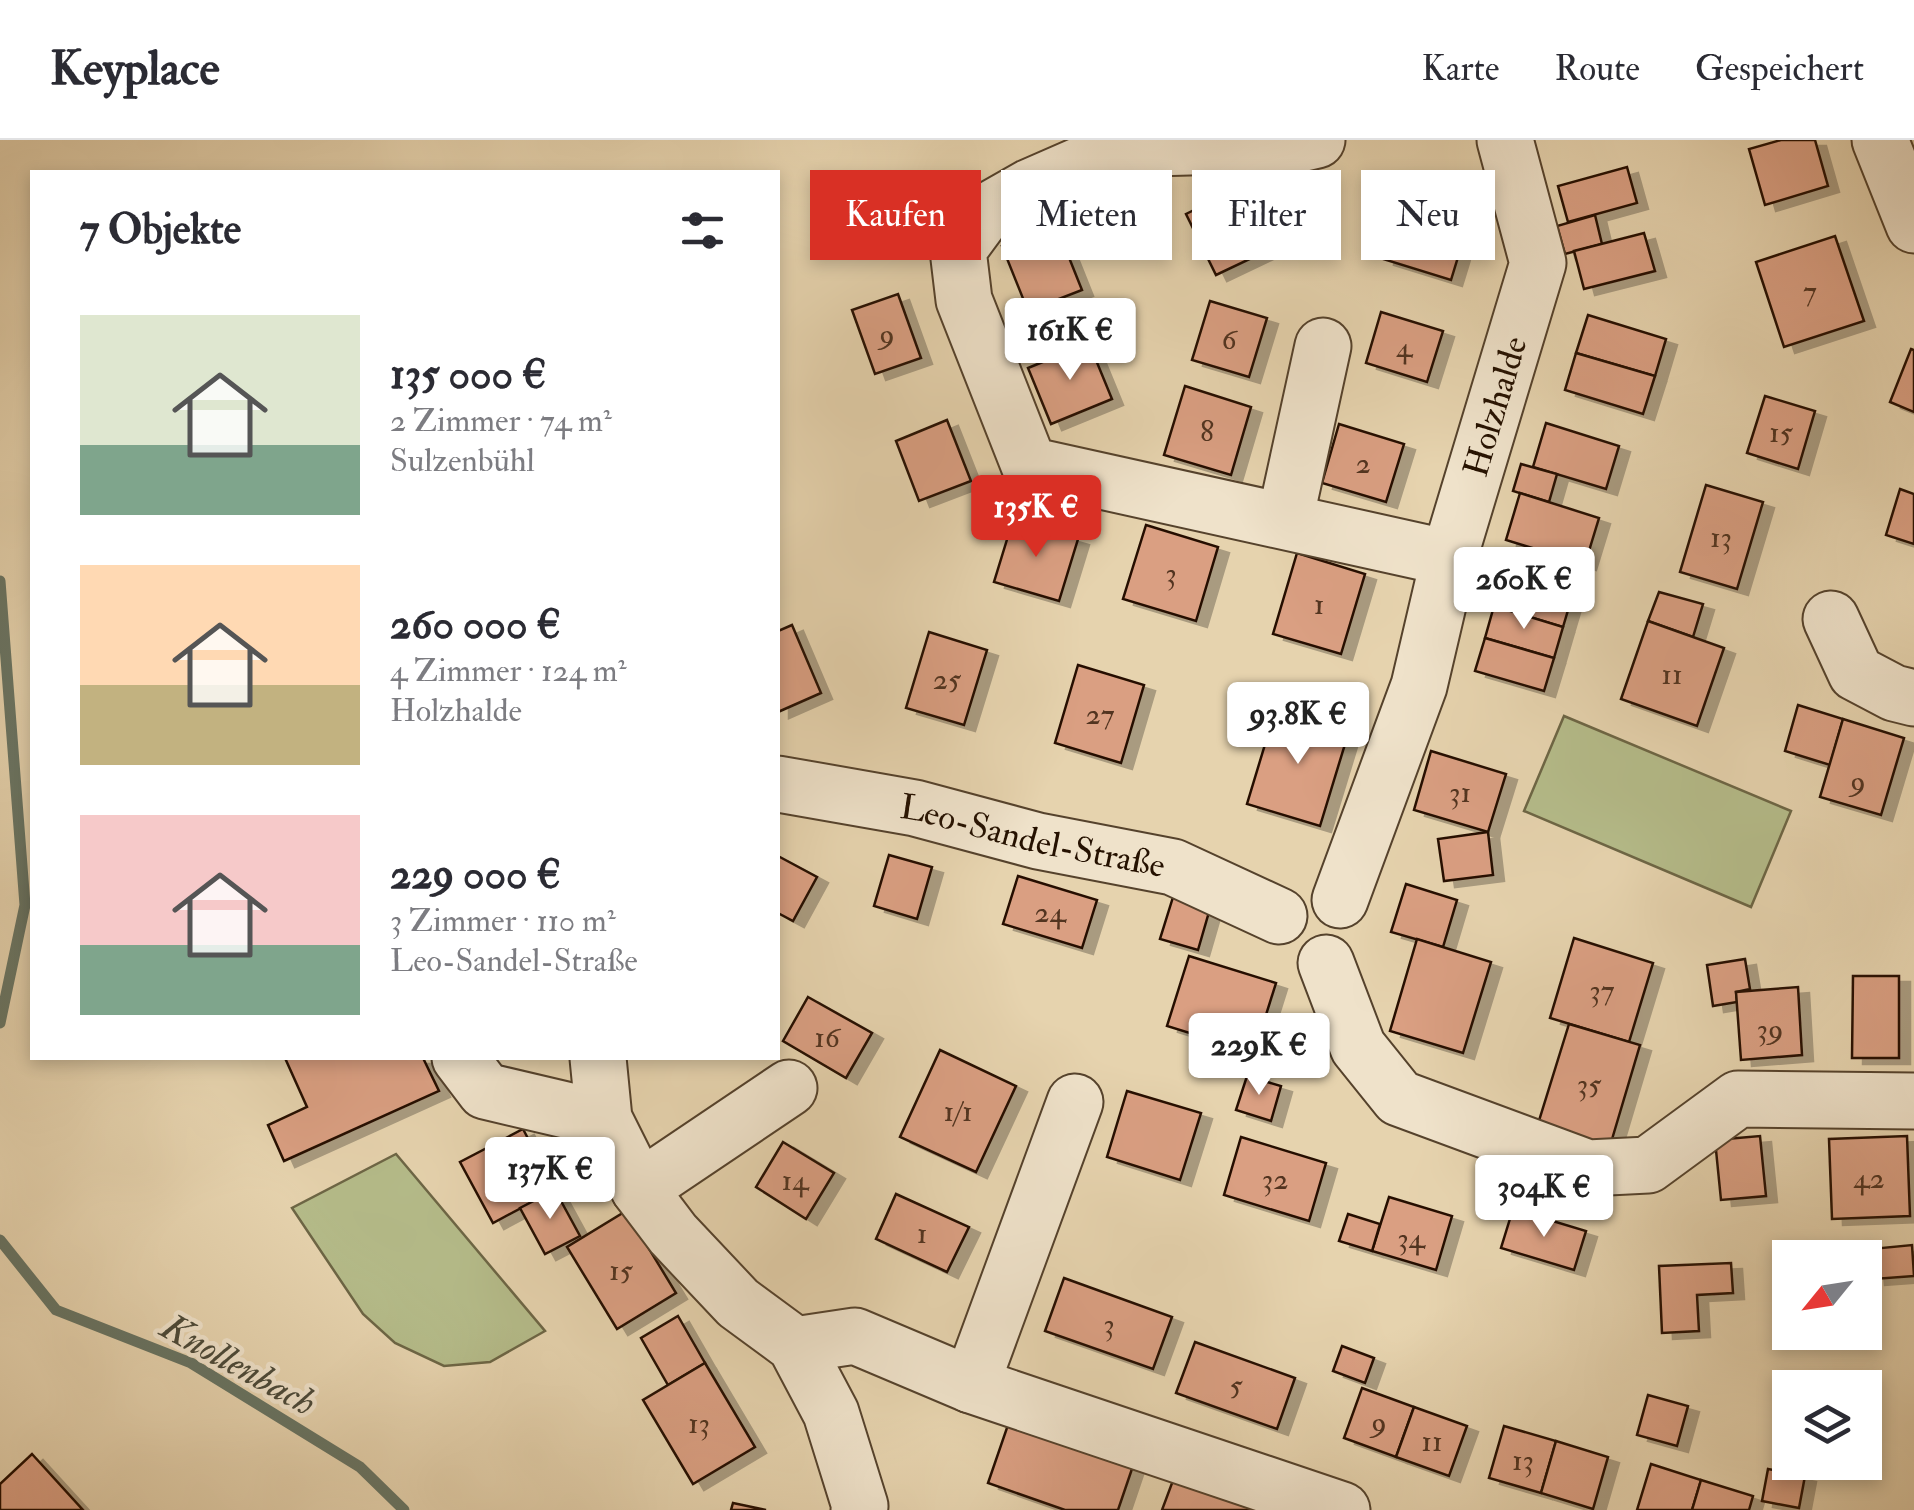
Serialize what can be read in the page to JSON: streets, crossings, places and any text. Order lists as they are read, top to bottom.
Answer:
{
  "streets": {
    "street": ["Holzhalde", "Leo-Sandel-Straße"]
  },
  "crossings": [
    ["Holzhalde", "Leo-Sandel-Straße"]
  ],
  "water": ["Knollenbach"],
  "house_numbers": [
    "7",
    "9",
    "6",
    "4",
    "8",
    "15",
    "2",
    "13",
    "3",
    "1",
    "11",
    "25",
    "27",
    "9",
    "31",
    "24",
    "37",
    "39",
    "16",
    "35",
    "1/1",
    "42",
    "32",
    "14",
    "1",
    "34",
    "15",
    "3",
    "5",
    "9",
    "13",
    "11",
    "13"
  ],
  "north": "bottom left",
  "page": {
    "header": "Keyplace",
    "nav": ["Karte", "Route", "Gespeichert"],
    "chip": [
      "Kaufen",
      "Mieten",
      "Filter",
      "Neu"
    ],
    "heading": "7 Objekte",
    "list": [
      {
        "name": "135 000 €",
        "note": "2 Zimmer · 74 m² · Sulzenbühl"
      },
      {
        "name": "260 000 €",
        "note": "4 Zimmer · 124 m² · Holzhalde"
      },
      {
        "name": "229 000 €",
        "note": "3 Zimmer · 110 m² · Leo-Sandel-Straße"
      }
    ],
    "price": [
      "161K €",
      "135K €",
      "260K €",
      "93.8K €",
      "229K €",
      "137K €",
      "304K €"
    ]
  }
}
